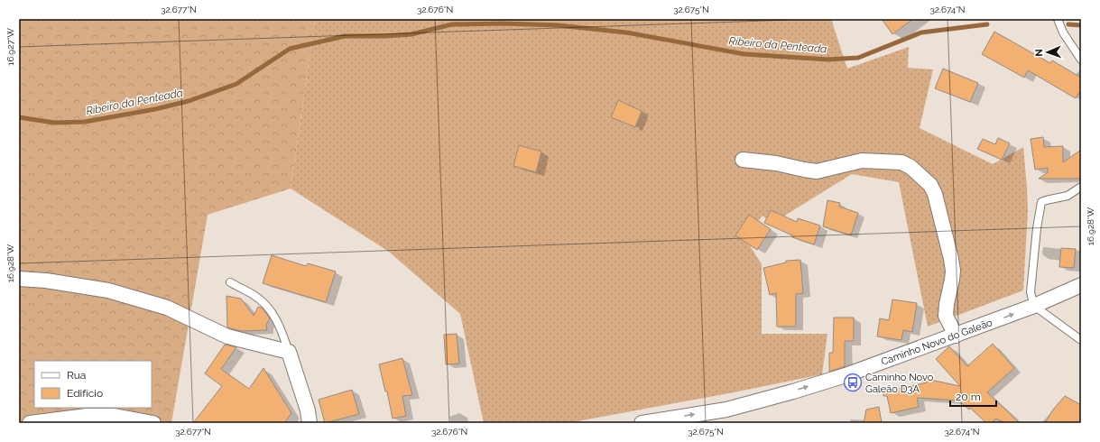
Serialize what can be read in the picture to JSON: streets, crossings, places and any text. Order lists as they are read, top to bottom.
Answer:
{
  "streets": {
    "street": ["Caminho Novo do Galeão"]
  },
  "one_way": ["Caminho Novo do Galeão"],
  "water": ["Ribeiro da Penteada"],
  "places": {
    "bus stop": ["Caminho Novo Galeão D3A"]
  },
  "legend": ["Rua", "Edifício"],
  "scale_bar": "20 m",
  "north": "left",
  "coordinates": [
    "32.677°N",
    "32.676°N",
    "32.675°N",
    "32.674°N",
    "16.927°W",
    "16.928°W"
  ]
}
